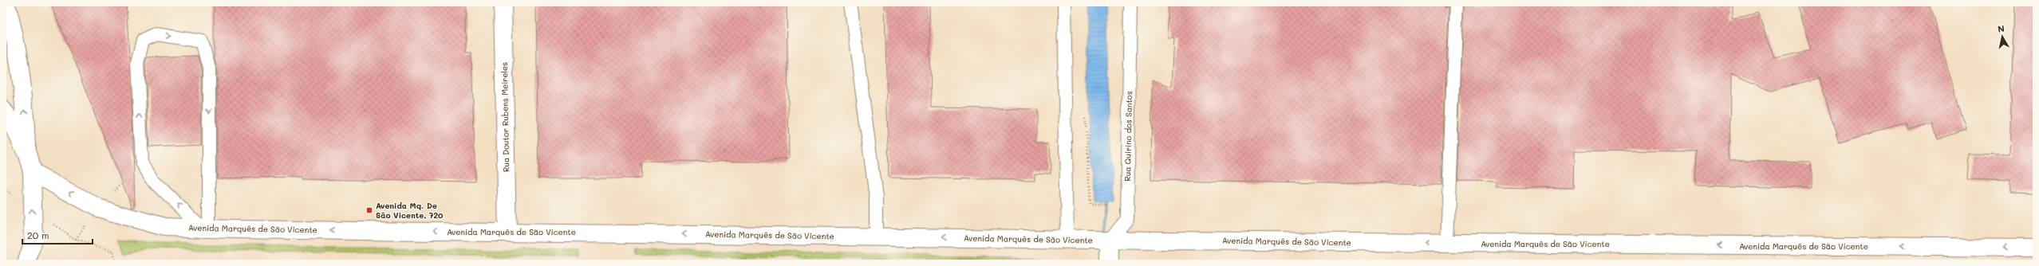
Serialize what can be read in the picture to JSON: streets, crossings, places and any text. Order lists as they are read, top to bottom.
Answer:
{
  "streets": {
    "main road": ["Rua Doutor Rubens Meireles", "Avenida Marquês de São Vicente"],
    "lane": ["Rua Quirino dos Santos"]
  },
  "crossings": [
    ["Rua Doutor Rubens Meireles", "Avenida Marquês de São Vicente"],
    ["Rua Quirino dos Santos", "Avenida Marquês de São Vicente"]
  ],
  "one_way": ["Avenida Marquês de São Vicente"],
  "places": {
    "transit": ["Avenida Mq. De São Vicente, 720"]
  },
  "scale_bar": "20 m",
  "north": "top"
}
